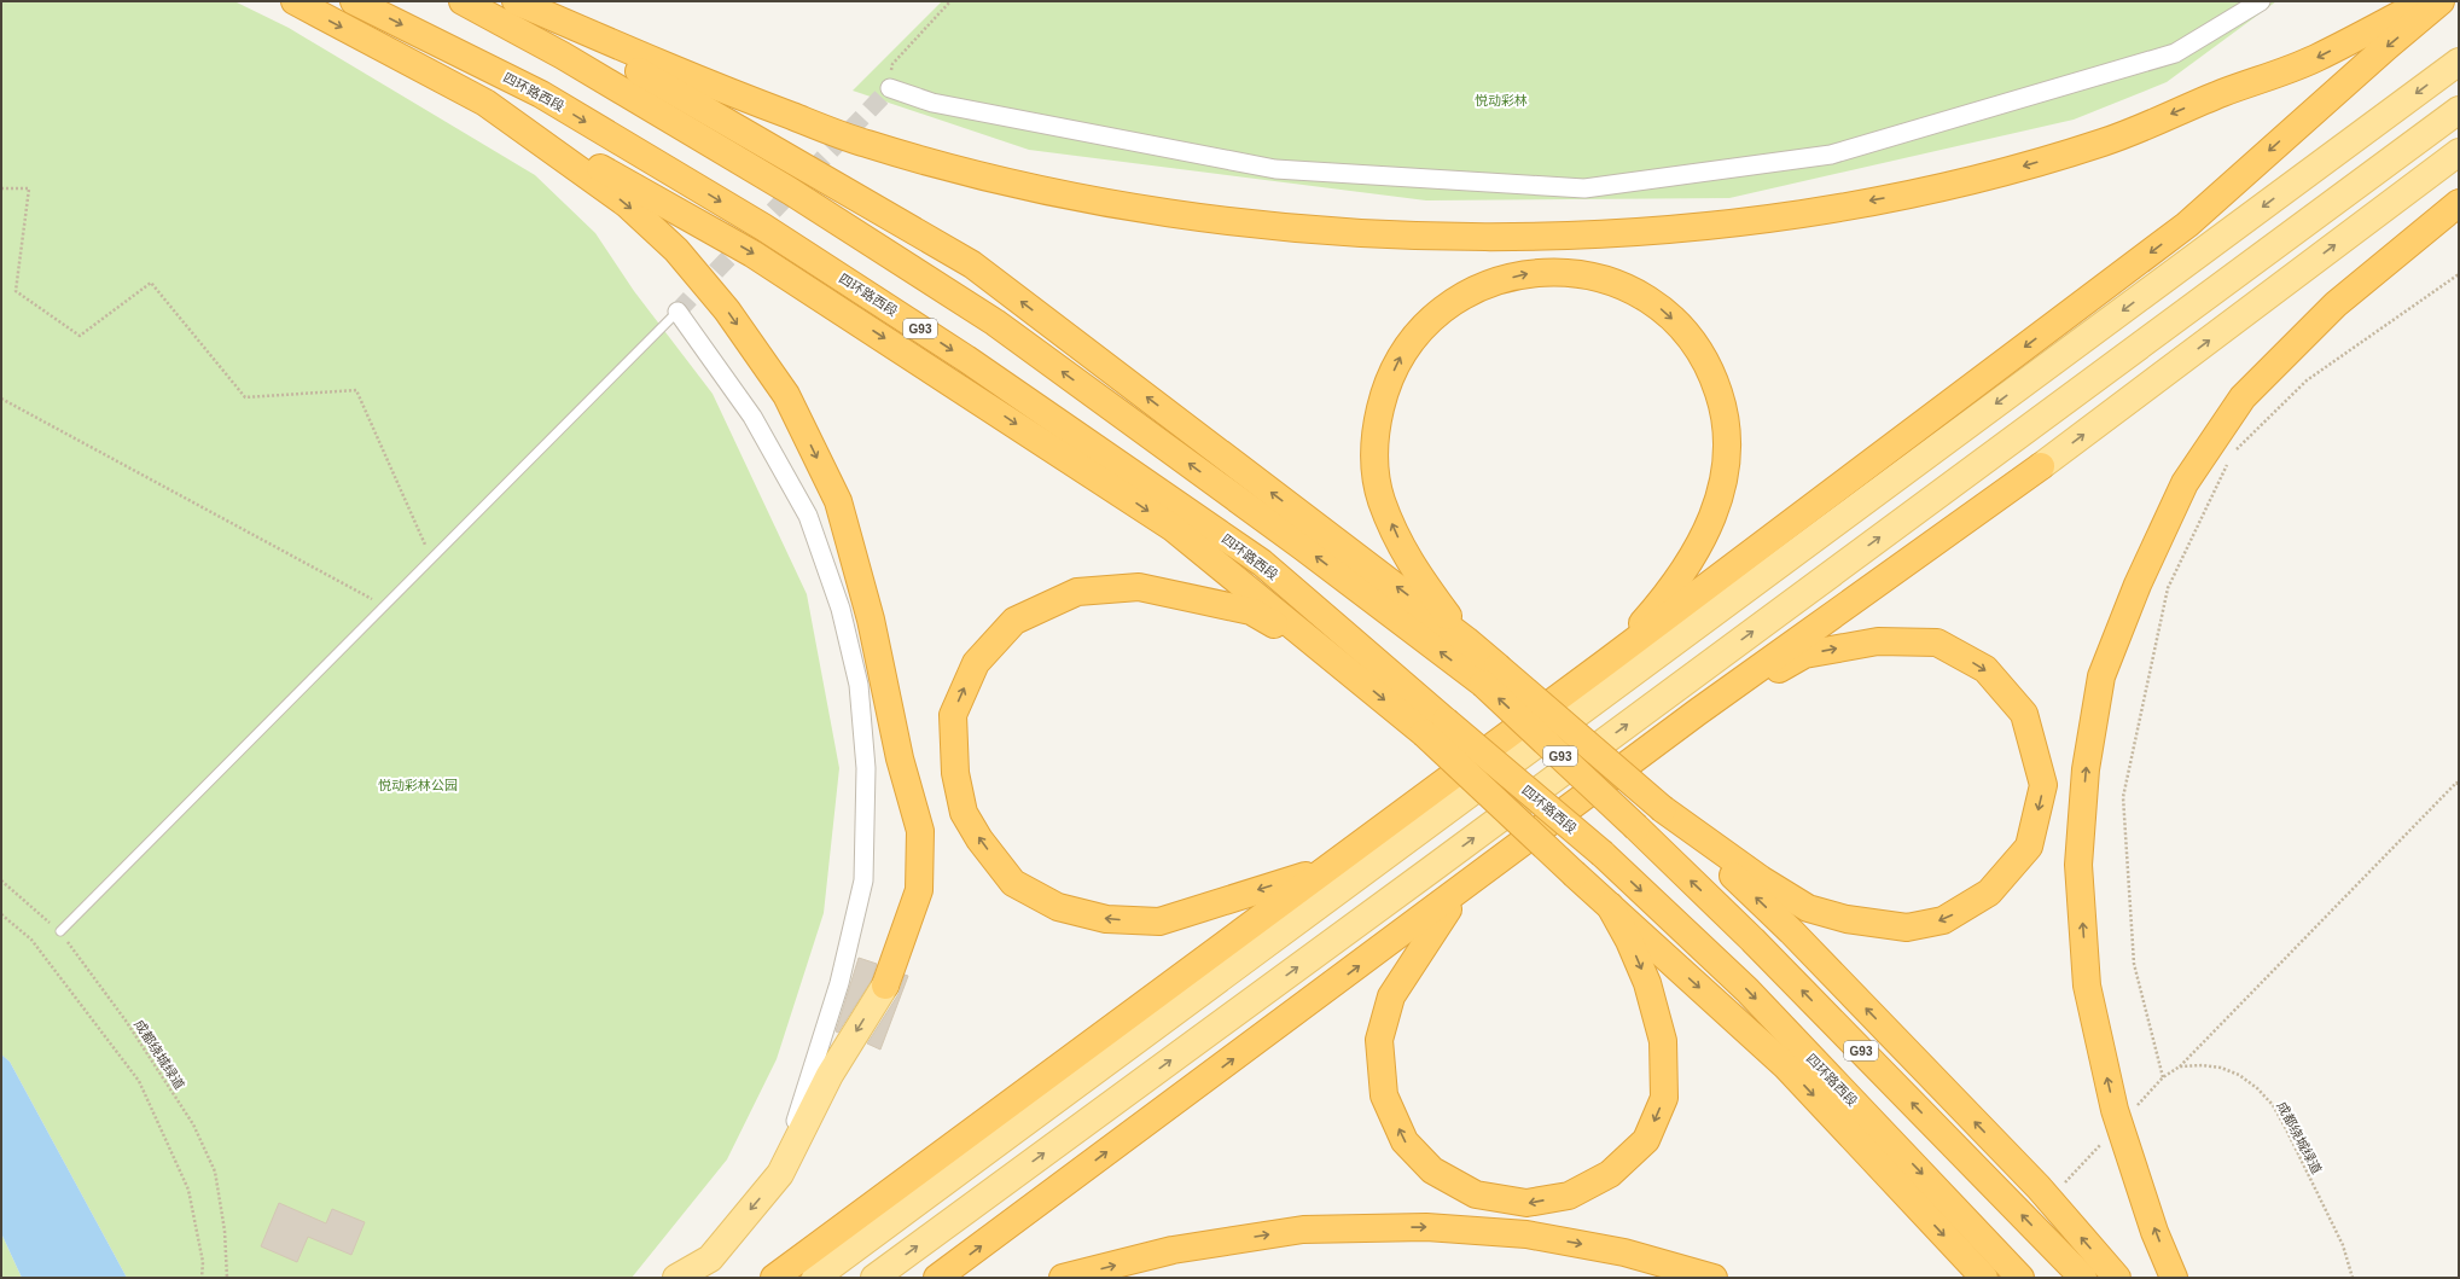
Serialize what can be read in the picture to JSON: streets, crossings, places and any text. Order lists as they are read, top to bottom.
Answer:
{
  "streets": {
    "highway": ["四环路西段", "G93"],
    "path": ["成都绕城绿道"]
  },
  "parks": ["悦动彩林", "悦动彩林公园"]
}
